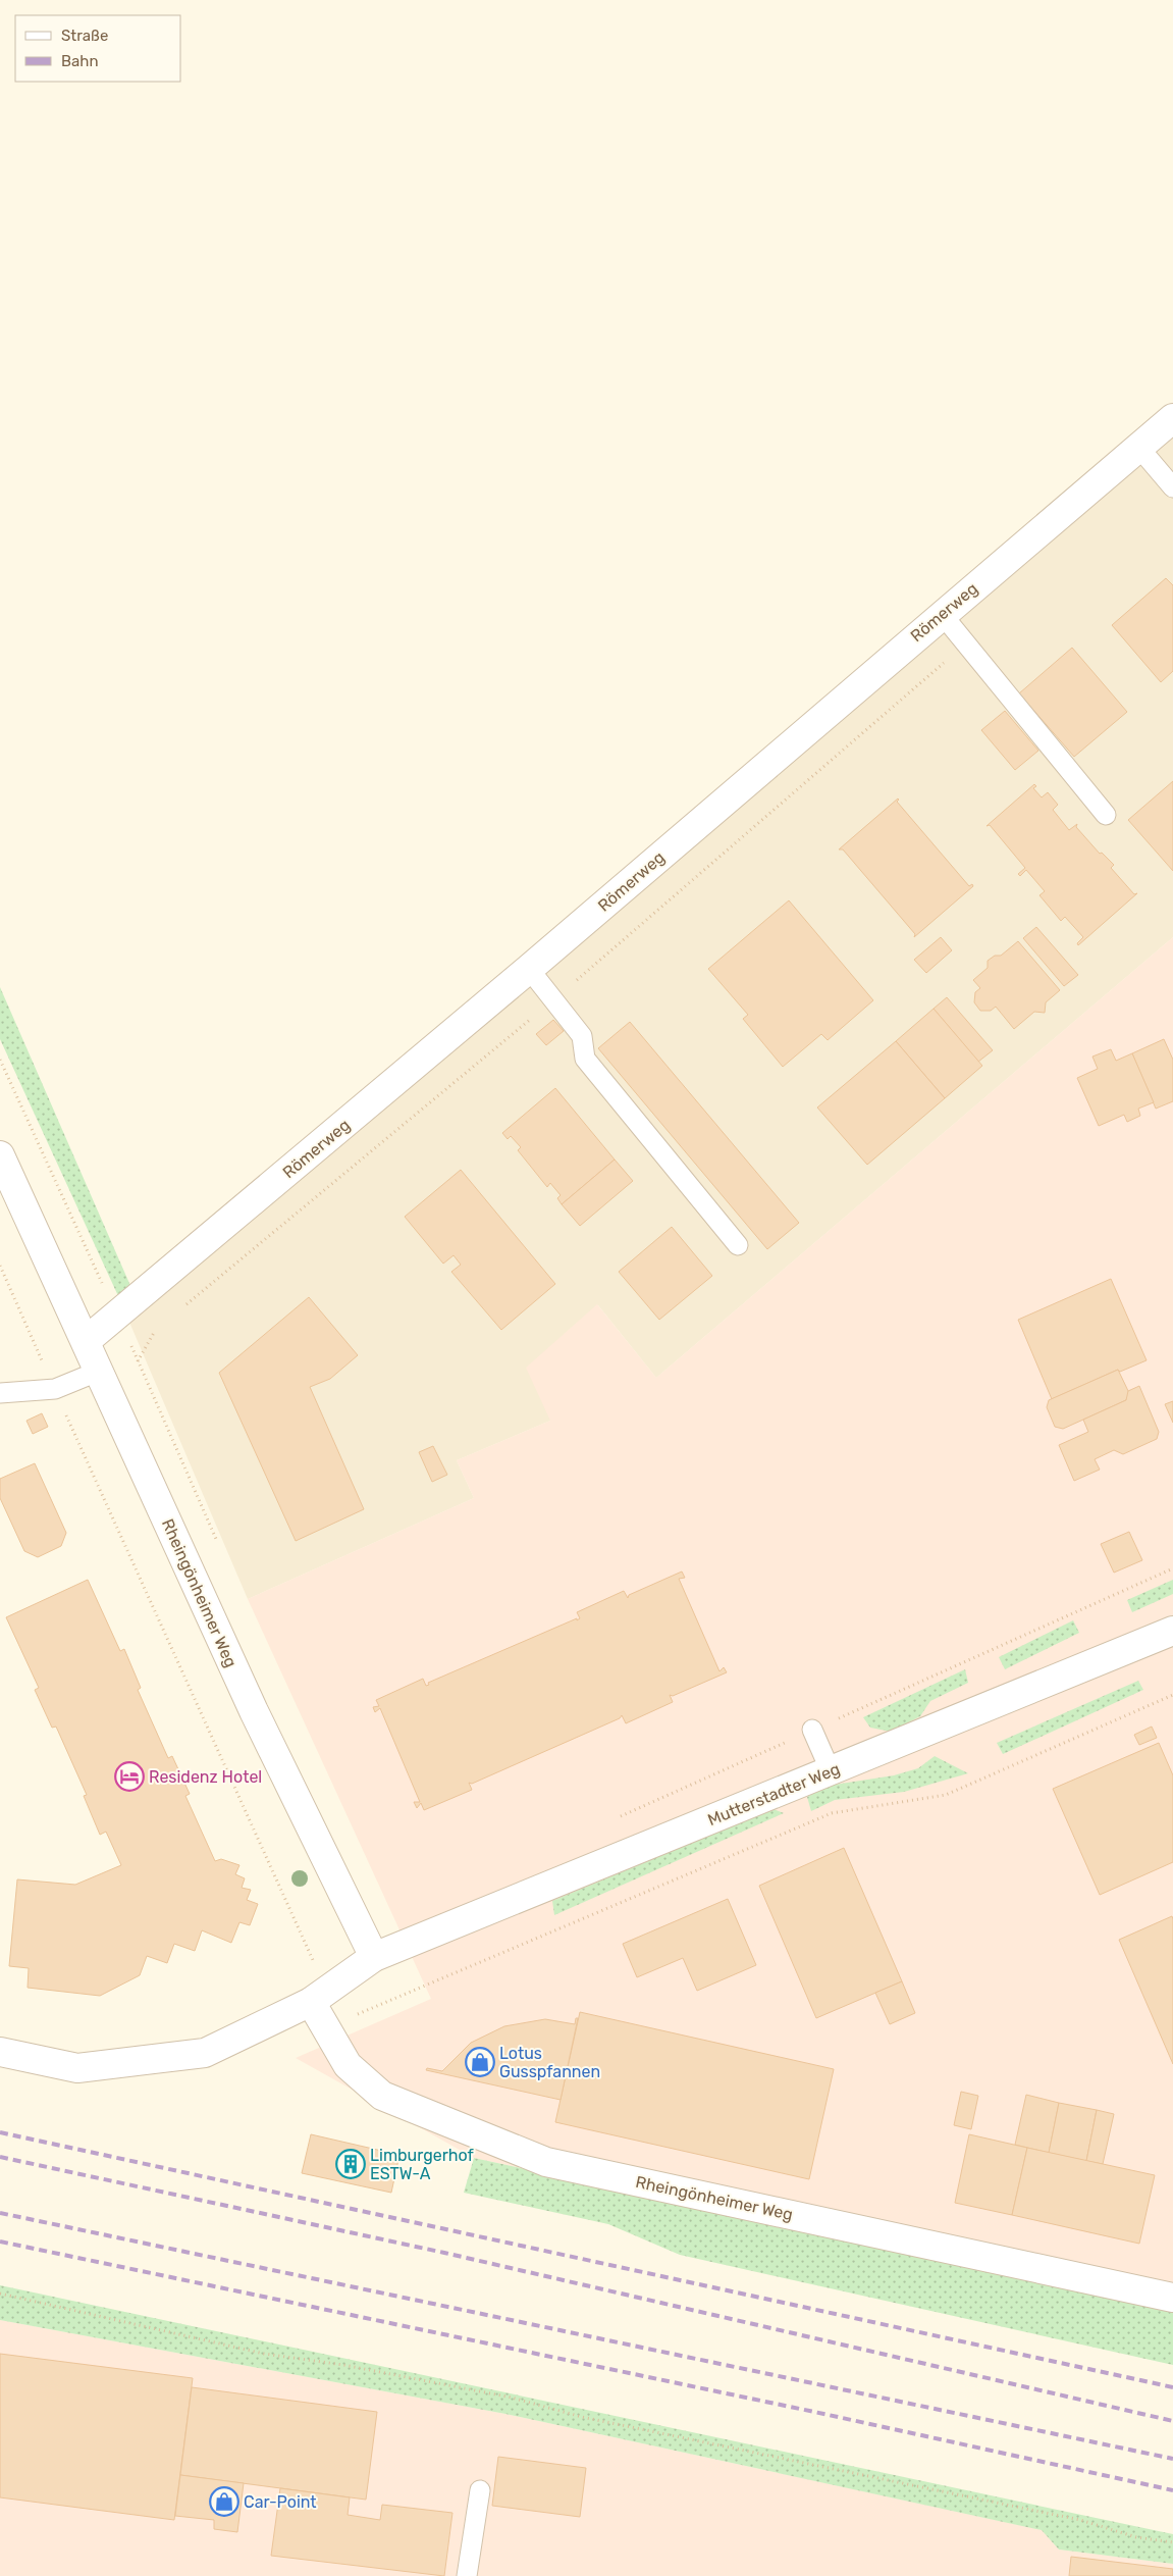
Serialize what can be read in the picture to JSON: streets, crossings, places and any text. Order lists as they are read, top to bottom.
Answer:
{
  "streets": {
    "street": ["Römerweg", "Rheingönheimer Weg", "Mutterstadter Weg"]
  },
  "crossings": [
    ["Römerweg", "Rheingönheimer Weg"],
    ["Rheingönheimer Weg", "Mutterstadter Weg"]
  ],
  "places": {
    "hotel": ["Residenz Hotel"],
    "shop": ["Lotus Gusspfannen", "Car-Point"],
    "building": ["Limburgerhof ESTW-A"]
  },
  "legend": ["Straße", "Bahn"]
}
